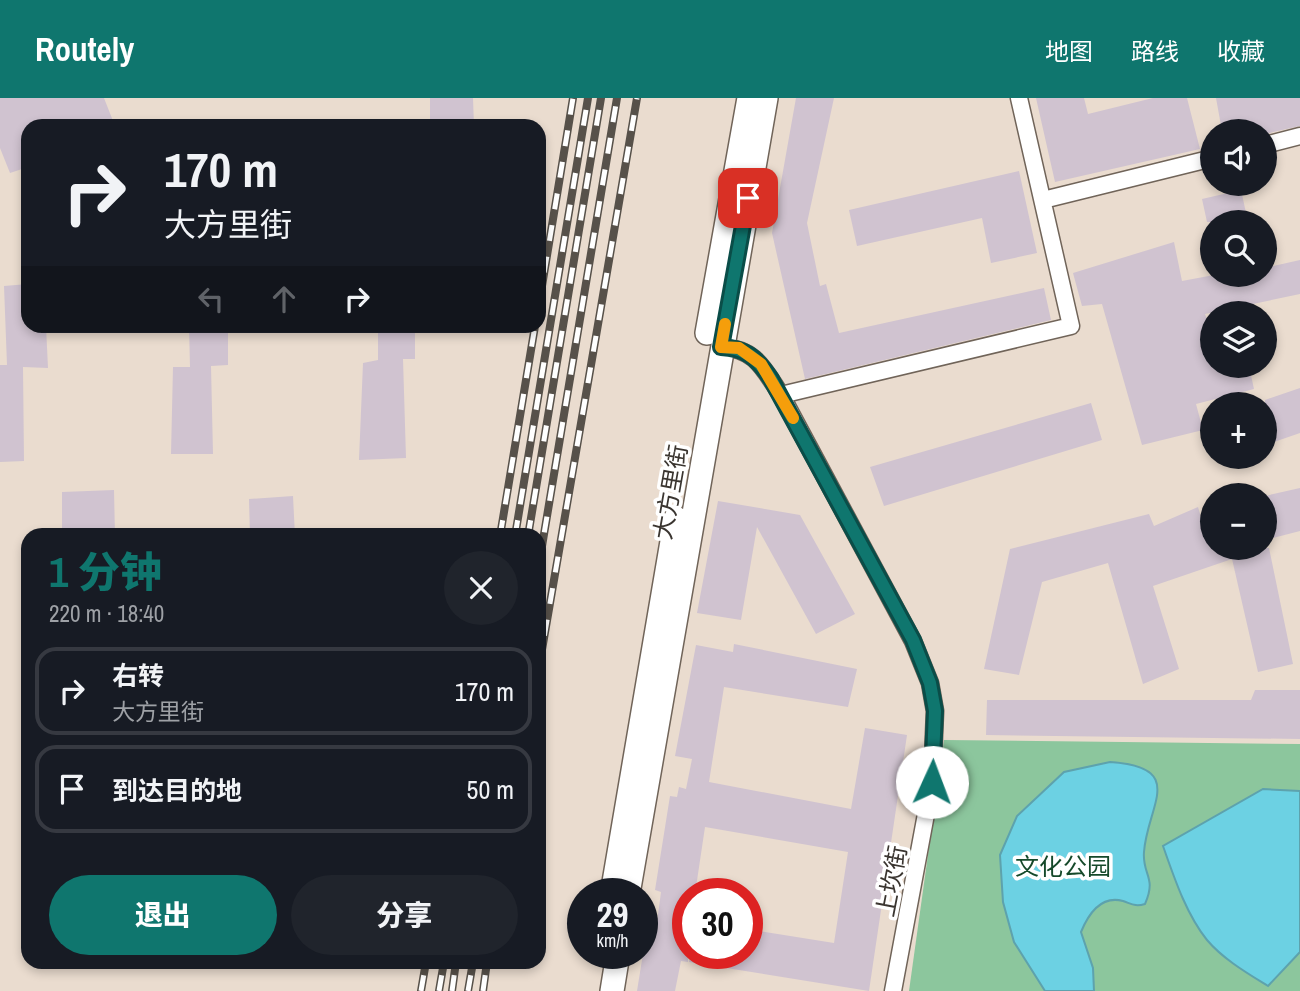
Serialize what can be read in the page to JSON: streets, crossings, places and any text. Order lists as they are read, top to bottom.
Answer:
{
  "streets": {
    "main road": ["大方里街"],
    "street": ["上坎街"]
  },
  "crossings": [
    ["大方里街", "上坎街"]
  ],
  "parks": ["文化公园"],
  "page": {
    "header": "Routely",
    "nav": ["地图", "路线", "收藏"],
    "map_buttons": ["+", "−"],
    "turn": ["170 m", "大方里街"],
    "heading": ["1 分钟", "220 m · 18:40"],
    "list": [
      {
        "name": "右转",
        "note": "大方里街",
        "value": "170 m"
      },
      {
        "name": "到达目的地",
        "value": "50 m"
      }
    ],
    "buttons": ["退出", "分享"],
    "speed": "29 km/h",
    "limit": "30"
  }
}
